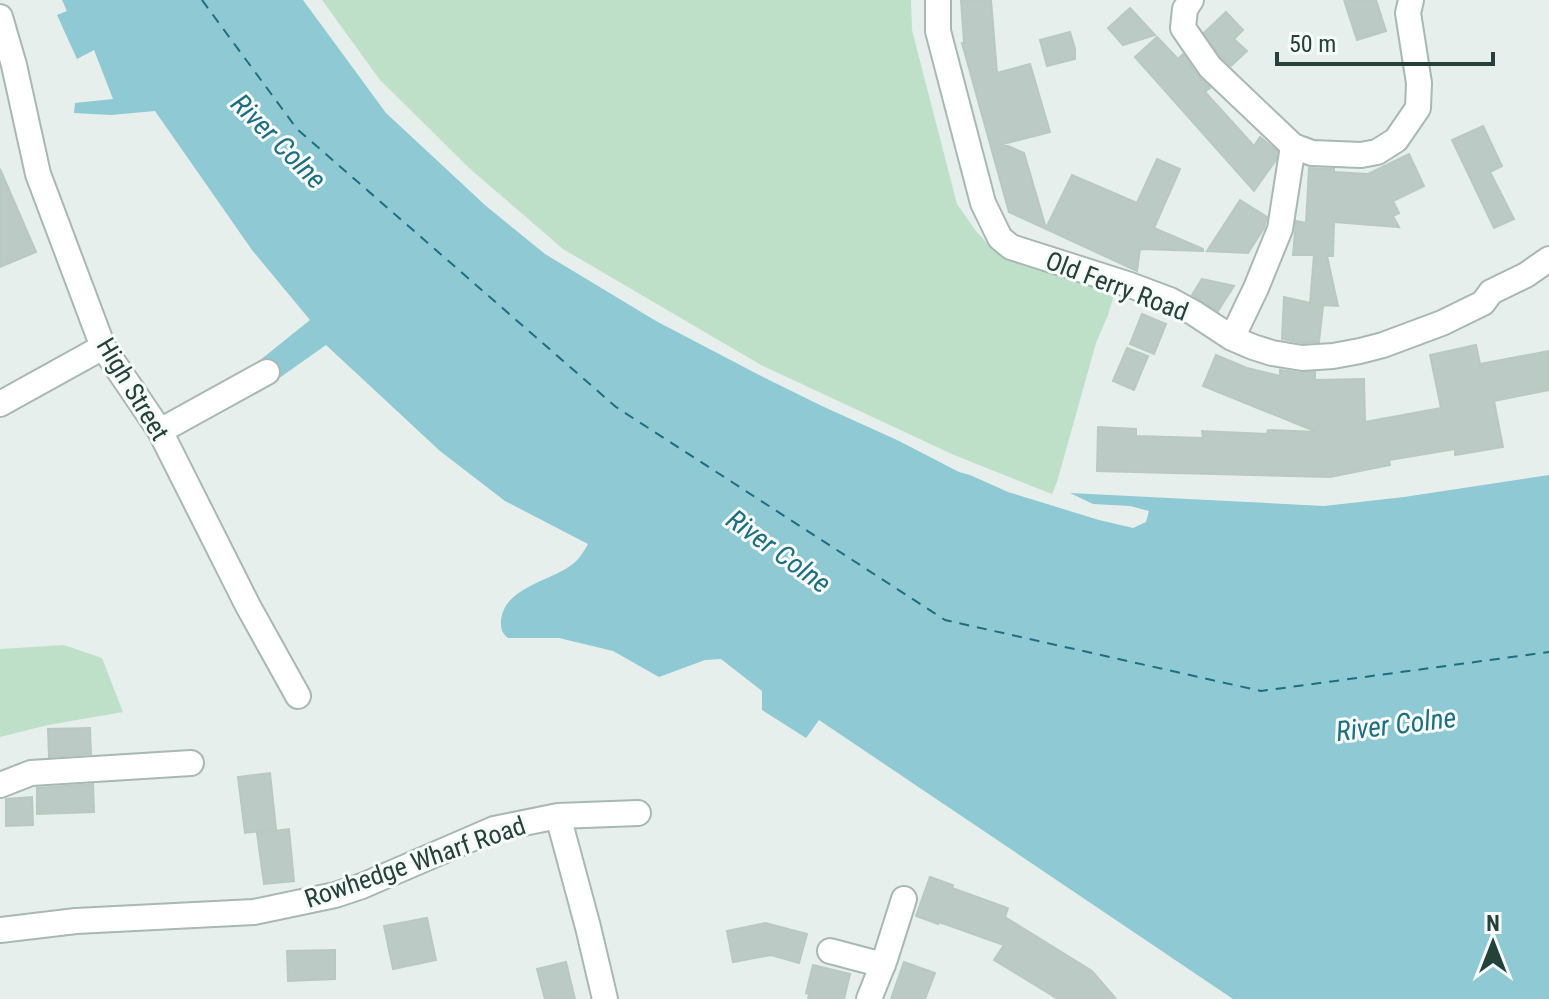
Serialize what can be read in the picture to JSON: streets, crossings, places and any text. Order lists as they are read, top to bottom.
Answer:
{
  "streets": {
    "street": ["Old Ferry Road", "High Street", "Rowhedge Wharf Road"]
  },
  "water": ["River Colne"],
  "scale_bar": "50 m",
  "north": "top"
}
